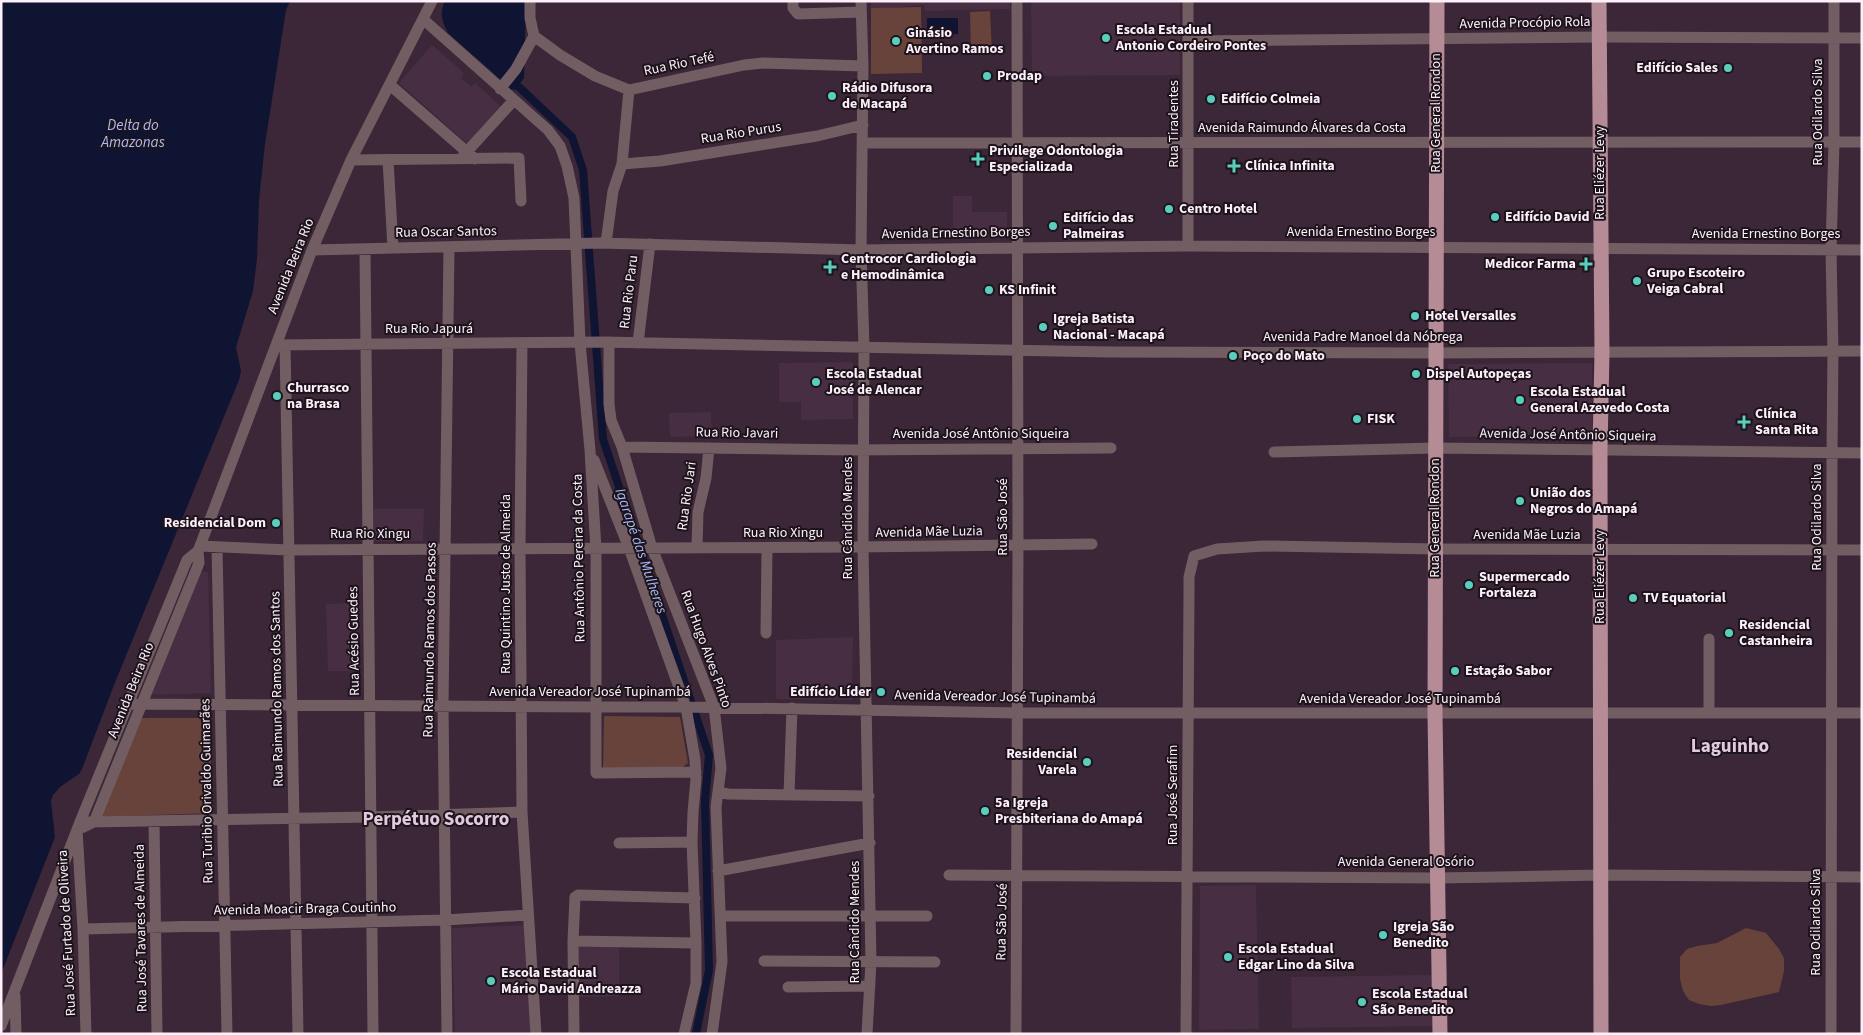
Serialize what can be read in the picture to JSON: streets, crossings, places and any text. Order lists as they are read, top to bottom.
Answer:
{
  "streets": {
    "main road": ["Rua General Rondon", "Rua Eliézer Levy"],
    "street": [
      "Avenida Procópio Rola",
      "Rua Rio Tefé",
      "Rua Odilardo Silva",
      "Rua Tiradentes",
      "Avenida Raimundo Álvares da Costa",
      "Rua Rio Purus",
      "Rua Oscar Santos",
      "Avenida Ernestino Borges",
      "Avenida Beira Rio",
      "Rua Rio Paru",
      "Rua Rio Japurá",
      "Avenida Padre Manoel da Nóbrega",
      "Rua Rio Javari",
      "Avenida José Antônio Siqueira",
      "Rua Rio Jari",
      "Rua São José",
      "Rua Cândido Mendes",
      "Avenida Mãe Luzia",
      "Rua Rio Xingu",
      "Rua Antônio Pereira da Costa",
      "Rua Quintino Justo de Almeida",
      "Rua Raimundo Ramos dos Passos",
      "Rua Acésio Guedes",
      "Rua Hugo Alves Pinto",
      "Rua Raimundo Ramos dos Santos",
      "Avenida Vereador José Tupinambá",
      "Rua Turibio Orivaldo Guimarães",
      "Rua José Serafim",
      "Avenida General Osório",
      "Avenida Moacir Braga Coutinho",
      "Rua José Tavares de Almeida",
      "Rua José Furtado de Oliveira"
    ]
  },
  "crossings": [
    ["Avenida Procópio Rola", "Rua Odilardo Silva"],
    ["Avenida Procópio Rola", "Rua General Rondon"],
    ["Avenida Procópio Rola", "Rua Tiradentes"],
    ["Avenida Procópio Rola", "Rua Eliézer Levy"],
    ["Rua Rio Tefé", "Rua Cândido Mendes"],
    ["Rua Odilardo Silva", "Avenida Raimundo Álvares da Costa"],
    ["Rua Odilardo Silva", "Avenida Ernestino Borges"],
    ["Rua Odilardo Silva", "Avenida Padre Manoel da Nóbrega"],
    ["Rua Odilardo Silva", "Avenida José Antônio Siqueira"],
    ["Rua Odilardo Silva", "Avenida Mãe Luzia"],
    ["Rua Odilardo Silva", "Avenida Vereador José Tupinambá"],
    ["Rua Odilardo Silva", "Avenida General Osório"],
    ["Rua General Rondon", "Avenida Raimundo Álvares da Costa"],
    ["Rua General Rondon", "Avenida Ernestino Borges"],
    ["Rua General Rondon", "Avenida Padre Manoel da Nóbrega"],
    ["Rua General Rondon", "Avenida José Antônio Siqueira"],
    ["Rua General Rondon", "Avenida Mãe Luzia"],
    ["Rua General Rondon", "Avenida Vereador José Tupinambá"],
    ["Rua General Rondon", "Avenida General Osório"],
    ["Rua Tiradentes", "Avenida Raimundo Álvares da Costa"],
    ["Rua Tiradentes", "Avenida Ernestino Borges"],
    ["Avenida Raimundo Álvares da Costa", "Rua Eliézer Levy"],
    ["Avenida Raimundo Álvares da Costa", "Rua São José"],
    ["Avenida Raimundo Álvares da Costa", "Rua Cândido Mendes"],
    ["Rua Rio Purus", "Rua Cândido Mendes"],
    ["Rua Eliézer Levy", "Avenida Ernestino Borges"],
    ["Rua Eliézer Levy", "Avenida Padre Manoel da Nóbrega"],
    ["Rua Eliézer Levy", "Avenida José Antônio Siqueira"],
    ["Rua Eliézer Levy", "Avenida Mãe Luzia"],
    ["Rua Eliézer Levy", "Avenida Vereador José Tupinambá"],
    ["Rua Eliézer Levy", "Avenida General Osório"],
    ["Rua Oscar Santos", "Avenida Beira Rio"],
    ["Rua Oscar Santos", "Rua Antônio Pereira da Costa"],
    ["Rua Oscar Santos", "Rua Raimundo Ramos dos Passos"],
    ["Rua Oscar Santos", "Rua Acésio Guedes"],
    ["Avenida Ernestino Borges", "Rua São José"],
    ["Avenida Ernestino Borges", "Rua Cândido Mendes"],
    ["Avenida Beira Rio", "Rua Rio Japurá"],
    ["Avenida Beira Rio", "Rua Rio Xingu"],
    ["Avenida Beira Rio", "Rua Antônio Pereira da Costa"],
    ["Avenida Beira Rio", "Rua Raimundo Ramos dos Santos"],
    ["Avenida Beira Rio", "Avenida Vereador José Tupinambá"],
    ["Avenida Beira Rio", "Rua José Furtado de Oliveira"],
    ["Rua Rio Japurá", "Rua Antônio Pereira da Costa"],
    ["Rua Rio Japurá", "Rua Quintino Justo de Almeida"],
    ["Rua Rio Japurá", "Rua Raimundo Ramos dos Passos"],
    ["Rua Rio Japurá", "Rua Acésio Guedes"],
    ["Rua Rio Japurá", "Rua Hugo Alves Pinto"],
    ["Rua Rio Japurá", "Rua Raimundo Ramos dos Santos"],
    ["Avenida Padre Manoel da Nóbrega", "Rua São José"],
    ["Avenida Padre Manoel da Nóbrega", "Rua Cândido Mendes"],
    ["Rua Rio Javari", "Avenida José Antônio Siqueira"],
    ["Rua Rio Javari", "Rua Rio Jari"],
    ["Rua Rio Javari", "Rua Cândido Mendes"],
    ["Rua Rio Javari", "Rua Hugo Alves Pinto"],
    ["Avenida José Antônio Siqueira", "Rua São José"],
    ["Avenida José Antônio Siqueira", "Rua Cândido Mendes"],
    ["Rua Rio Jari", "Rua Rio Xingu"],
    ["Rua São José", "Avenida Mãe Luzia"],
    ["Rua São José", "Avenida Vereador José Tupinambá"],
    ["Rua São José", "Avenida General Osório"],
    ["Rua Cândido Mendes", "Avenida Mãe Luzia"],
    ["Rua Cândido Mendes", "Rua Rio Xingu"],
    ["Rua Cândido Mendes", "Avenida Vereador José Tupinambá"],
    ["Avenida Mãe Luzia", "Rua Rio Xingu"],
    ["Avenida Mãe Luzia", "Rua José Serafim"],
    ["Rua Rio Xingu", "Rua Antônio Pereira da Costa"],
    ["Rua Rio Xingu", "Rua Quintino Justo de Almeida"],
    ["Rua Rio Xingu", "Rua Raimundo Ramos dos Passos"],
    ["Rua Rio Xingu", "Rua Acésio Guedes"],
    ["Rua Rio Xingu", "Rua Hugo Alves Pinto"],
    ["Rua Rio Xingu", "Rua Raimundo Ramos dos Santos"],
    ["Rua Rio Xingu", "Rua Turibio Orivaldo Guimarães"],
    ["Rua Antônio Pereira da Costa", "Avenida Vereador José Tupinambá"],
    ["Rua Quintino Justo de Almeida", "Avenida Vereador José Tupinambá"],
    ["Rua Quintino Justo de Almeida", "Avenida Moacir Braga Coutinho"],
    ["Rua Raimundo Ramos dos Passos", "Avenida Vereador José Tupinambá"],
    ["Rua Raimundo Ramos dos Passos", "Avenida Moacir Braga Coutinho"],
    ["Rua Acésio Guedes", "Avenida Vereador José Tupinambá"],
    ["Rua Acésio Guedes", "Avenida Moacir Braga Coutinho"],
    ["Rua Hugo Alves Pinto", "Avenida Vereador José Tupinambá"],
    ["Rua Raimundo Ramos dos Santos", "Avenida Vereador José Tupinambá"],
    ["Rua Raimundo Ramos dos Santos", "Avenida Moacir Braga Coutinho"],
    ["Avenida Vereador José Tupinambá", "Rua Turibio Orivaldo Guimarães"],
    ["Avenida Vereador José Tupinambá", "Rua José Serafim"],
    ["Rua Turibio Orivaldo Guimarães", "Avenida Moacir Braga Coutinho"],
    ["Rua José Serafim", "Avenida General Osório"],
    ["Avenida Moacir Braga Coutinho", "Rua José Tavares de Almeida"],
    ["Avenida Moacir Braga Coutinho", "Rua José Furtado de Oliveira"]
  ],
  "districts": ["Laguinho", "Perpétuo Socorro"],
  "water": ["Delta do Amazonas", "Igarapé das Mulheres"],
  "places": {
    "other": [
      "Escola Estadual Antonio Cordeiro Pontes",
      "Ginásio Avertino Ramos",
      "Edifício Sales",
      "Prodap",
      "Rádio Difusora de Macapá",
      "Edifício Colmeia",
      "Centro Hotel",
      "Edifício David",
      "Edifício das Palmeiras",
      "Grupo Escoteiro Veiga Cabral",
      "KS Infinit",
      "Hotel Versalles",
      "Igreja Batista Nacional - Macapá",
      "Poço do Mato",
      "Dispel Autopeças",
      "Escola Estadual José de Alencar",
      "Churrasco na Brasa",
      "Escola Estadual General Azevedo Costa",
      "FISK",
      "União dos Negros do Amapá",
      "Residencial Dom",
      "Supermercado Fortaleza",
      "TV Equatorial",
      "Residencial Castanheira",
      "Estação Sabor",
      "Edifício Líder",
      "Residencial Varela",
      "5a Igreja Presbiteriana do Amapá",
      "Igreja São Benedito",
      "Escola Estadual Edgar Lino da Silva",
      "Escola Estadual Mário David Andreazza",
      "Escola Estadual São Benedito"
    ],
    "health": [
      "Privilege Odontologia Especializada",
      "Clínica Infinita",
      "Medicor Farma",
      "Centrocor Cardiologia e Hemodinâmica",
      "Clínica Santa Rita"
    ]
  }
}
